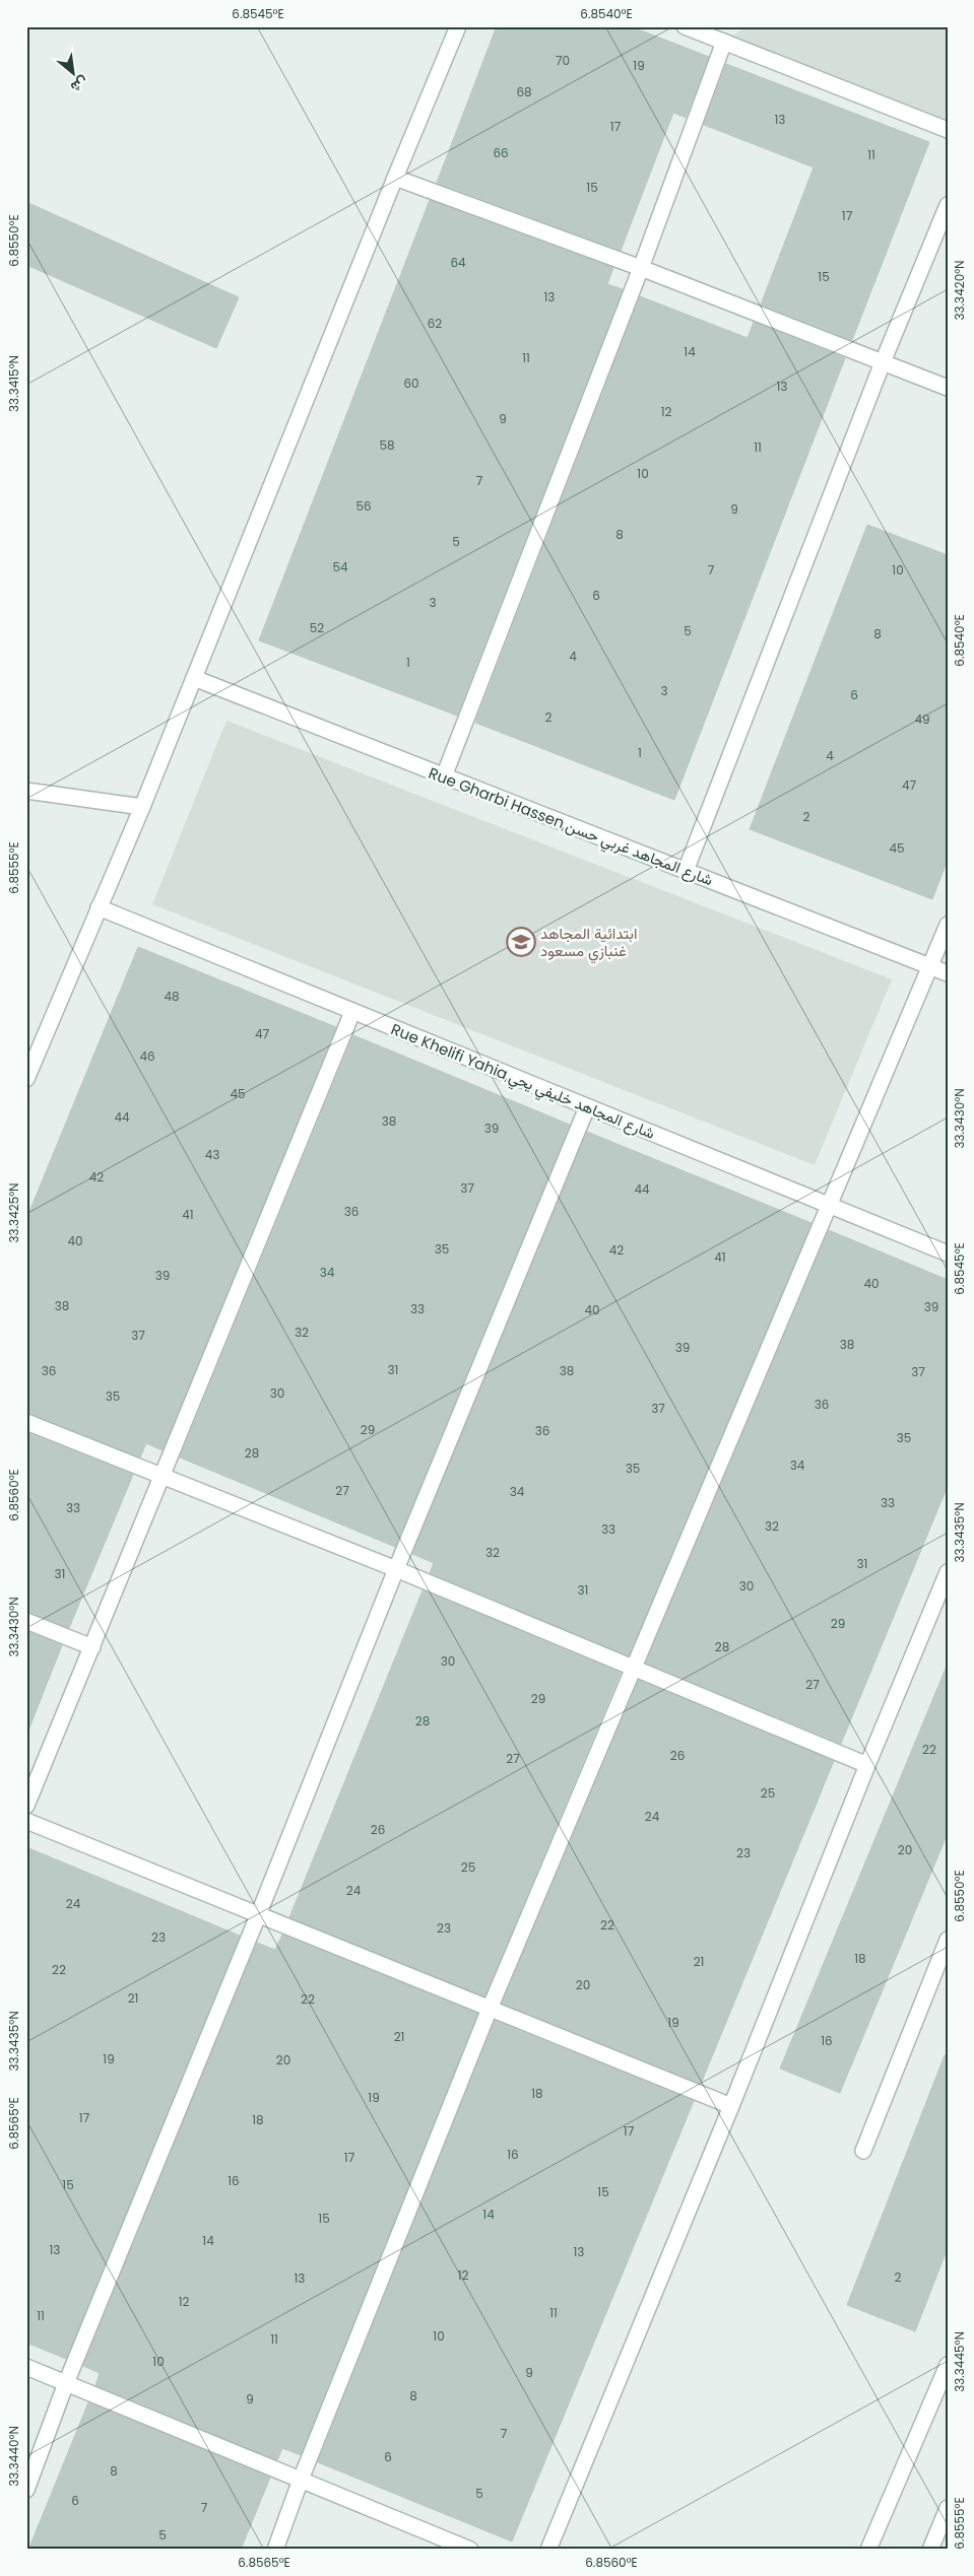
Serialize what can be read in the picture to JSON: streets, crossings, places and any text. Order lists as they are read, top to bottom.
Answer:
{
  "streets": {
    "street": ["Rue Gharbi Hassen,شارع المجاهد غربي حسن", "Rue Khelifi Yahia,شارع المجاهد خليفي يحي"]
  },
  "places": {
    "school or university": ["ابتدائية المجاهد غنبازي مسعود"]
  },
  "house_numbers": [
    "70",
    "19",
    "68",
    "13",
    "17",
    "66",
    "11",
    "15",
    "17",
    "64",
    "15",
    "13",
    "62",
    "14",
    "11",
    "60",
    "13",
    "12",
    "9",
    "58",
    "11",
    "10",
    "7",
    "56",
    "9",
    "8",
    "5",
    "54",
    "7",
    "10",
    "6",
    "3",
    "52",
    "5",
    "8",
    "4",
    "1",
    "3",
    "6",
    "2",
    "49",
    "1",
    "4",
    "47",
    "2",
    "45",
    "48",
    "47",
    "46",
    "45",
    "44",
    "38",
    "39",
    "43",
    "42",
    "37",
    "44",
    "36",
    "41",
    "40",
    "35",
    "42",
    "41",
    "34",
    "39",
    "40",
    "38",
    "39",
    "33",
    "40",
    "32",
    "37",
    "38",
    "39",
    "31",
    "36",
    "38",
    "37",
    "30",
    "35",
    "36",
    "37",
    "29",
    "36",
    "35",
    "28",
    "34",
    "35",
    "27",
    "34",
    "33",
    "33",
    "32",
    "33",
    "32",
    "31",
    "31",
    "30",
    "31",
    "29",
    "28",
    "30",
    "27",
    "29",
    "28",
    "22",
    "26",
    "27",
    "25",
    "24",
    "26",
    "20",
    "23",
    "25",
    "24",
    "24",
    "22",
    "23",
    "23",
    "18",
    "21",
    "22",
    "20",
    "21",
    "22",
    "19",
    "21",
    "16",
    "19",
    "20",
    "18",
    "19",
    "17",
    "18",
    "17",
    "16",
    "17",
    "16",
    "15",
    "15",
    "14",
    "15",
    "14",
    "13",
    "13",
    "12",
    "2",
    "13",
    "12",
    "11",
    "11",
    "10",
    "11",
    "10",
    "9",
    "8",
    "9",
    "7",
    "6",
    "8",
    "5",
    "6",
    "7",
    "5"
  ],
  "north": "bottom right",
  "coordinates": [
    "6.8545°E",
    "6.8540°E",
    "6.8550°E",
    "33.3420°N",
    "33.3415°N",
    "6.8555°E",
    "33.3430°N",
    "33.3425°N",
    "6.8560°E",
    "33.3435°N",
    "6.8565°E",
    "33.3445°N",
    "33.3440°N"
  ]
}
